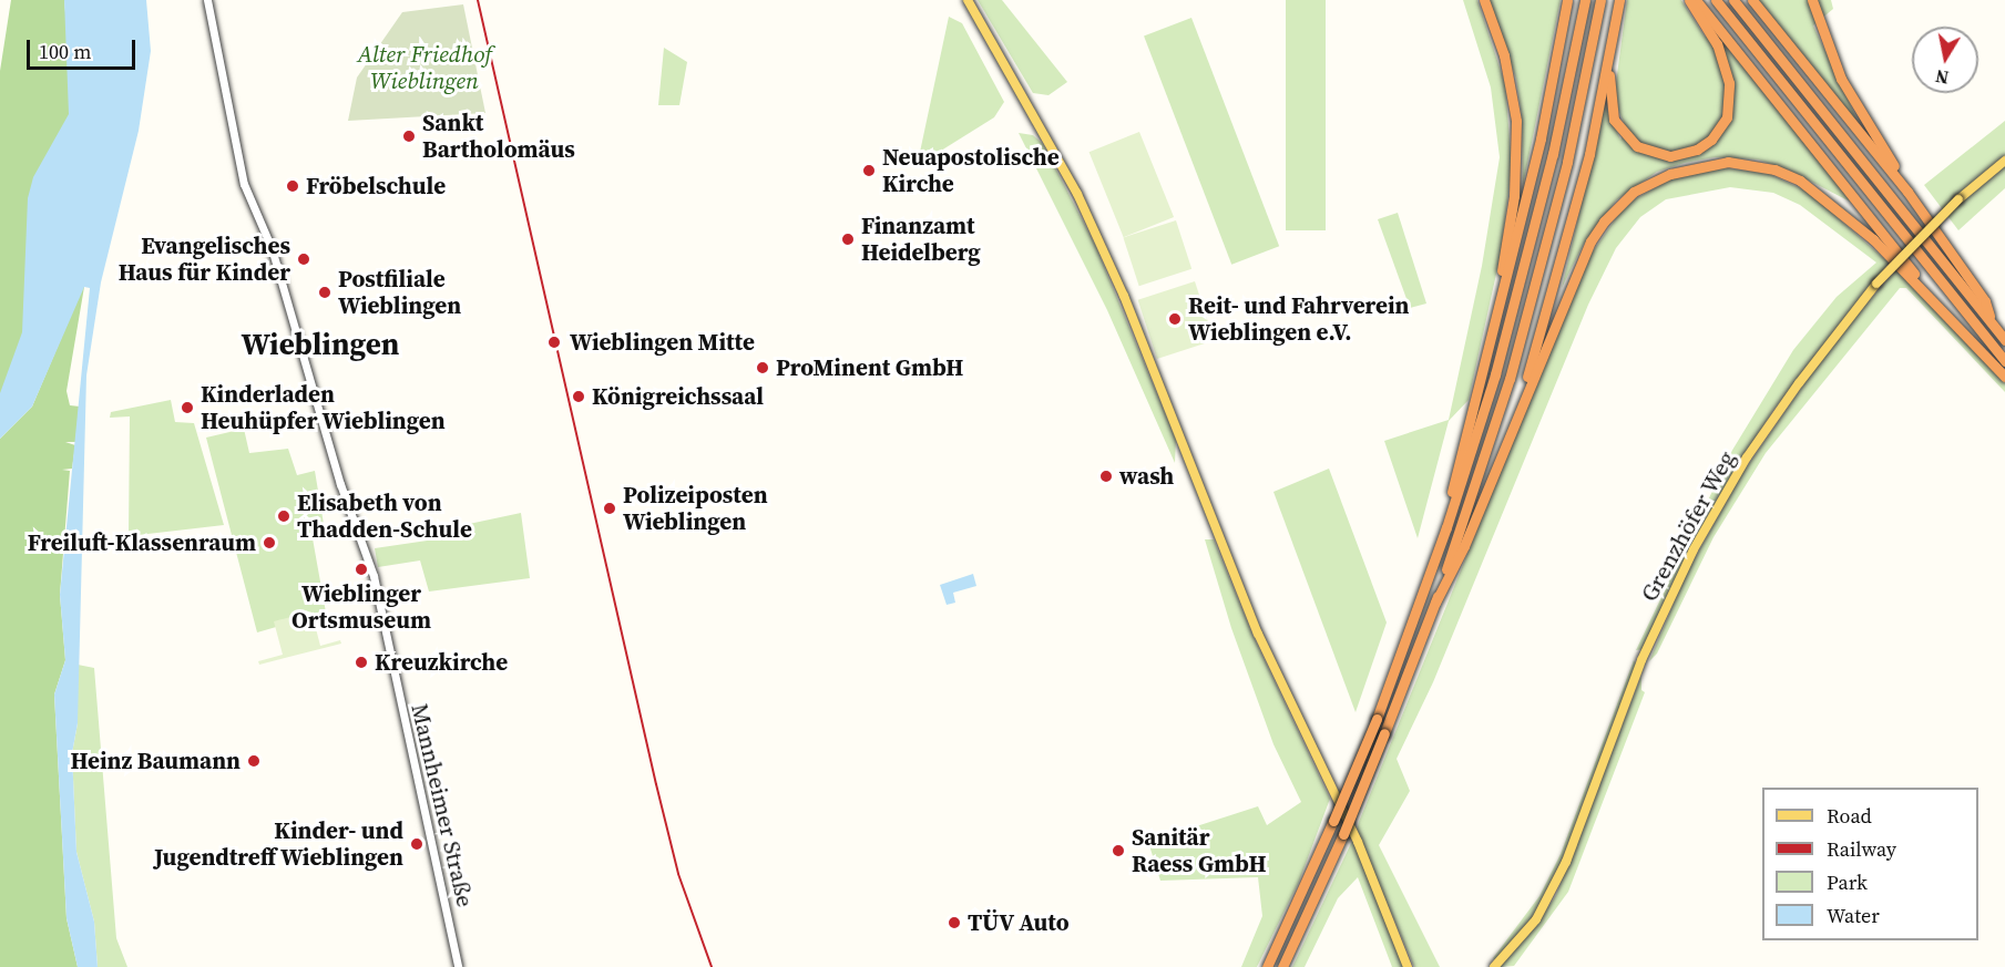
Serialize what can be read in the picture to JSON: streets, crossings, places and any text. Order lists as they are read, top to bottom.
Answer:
{
  "streets": {
    "main road": ["Grenzhöfer Weg"],
    "street": ["Mannheimer Straße"]
  },
  "districts": ["Wieblingen"],
  "parks": ["Alter Friedhof Wieblingen"],
  "places": [
    "Sankt Bartholomäus",
    "Neuapostolische Kirche",
    "Fröbelschule",
    "Finanzamt Heidelberg",
    "Evangelisches Haus für Kinder",
    "Postfiliale Wieblingen",
    "Reit- und Fahrverein Wieblingen e.V.",
    "Wieblingen Mitte",
    "ProMinent GmbH",
    "Königreichssaal",
    "Kinderladen Heuhüpfer Wieblingen",
    "wash",
    "Polizeiposten Wieblingen",
    "Elisabeth von Thadden-Schule",
    "Freiluft-Klassenraum",
    "Wieblinger Ortsmuseum",
    "Kreuzkirche",
    "Heinz Baumann",
    "Kinder- und Jugendtreff Wieblingen",
    "Sanitär Raess GmbH",
    "TÜV Auto"
  ],
  "legend": [
    "Road",
    "Railway",
    "Park",
    "Water"
  ],
  "scale_bar": "100 m",
  "north": "bottom"
}
